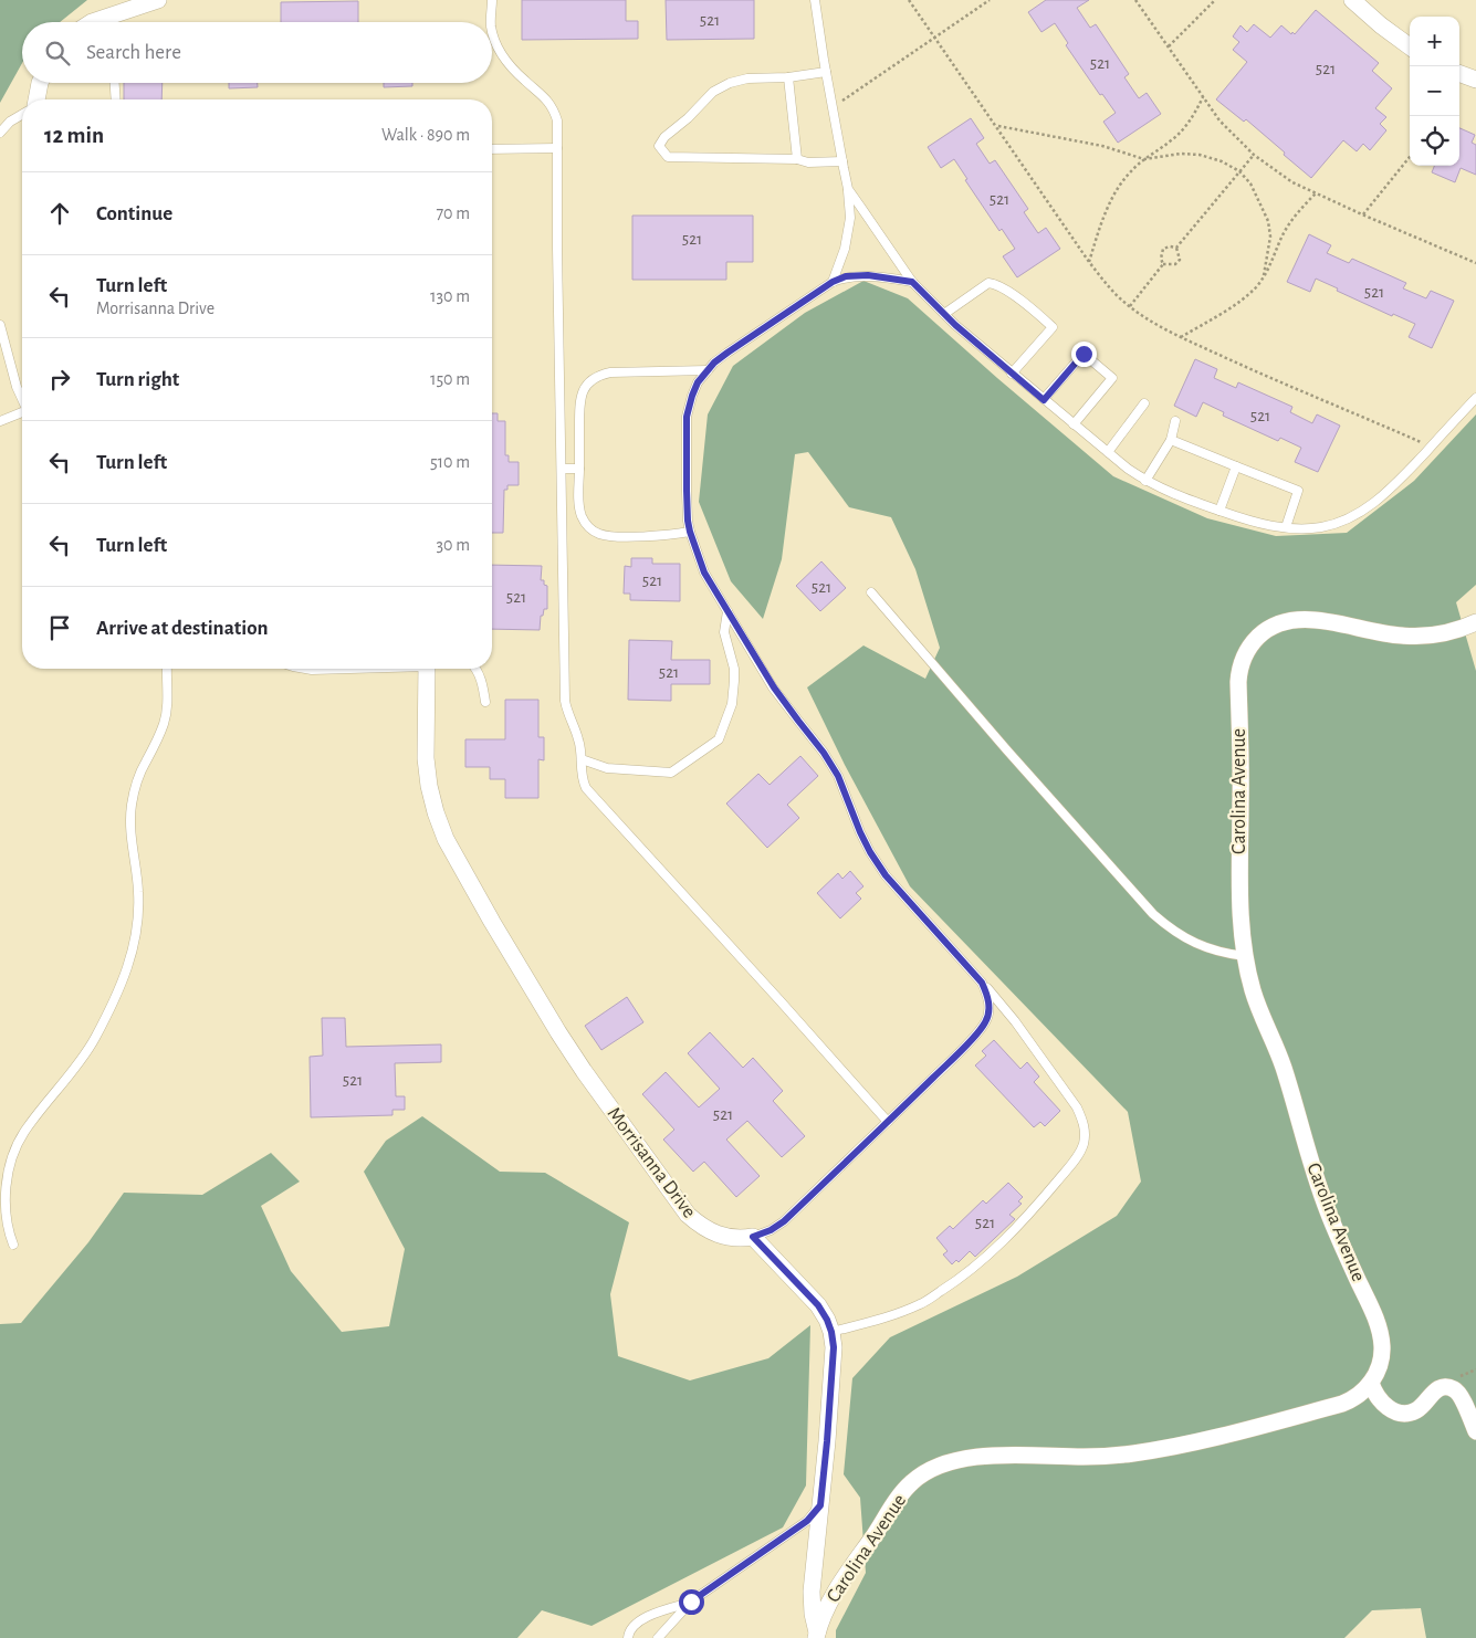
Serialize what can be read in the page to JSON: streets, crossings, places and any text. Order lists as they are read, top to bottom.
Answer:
{
  "streets": {
    "street": ["Carolina Avenue", "Morrisanna Drive"]
  },
  "house_numbers": [
    "521",
    "521",
    "521",
    "521",
    "521",
    "521",
    "521",
    "521",
    "521",
    "521",
    "521",
    "521",
    "521",
    "521"
  ],
  "page": {
    "map_buttons": ["+", "−"],
    "search": "Search here",
    "heading": ["12 min", "Walk · 890 m"],
    "list": [
      ["Continue", "70 m"],
      ["Turn left", "Morrisanna Drive", "130 m"],
      ["Turn right", "150 m"],
      ["Turn left", "510 m"],
      ["Turn left", "30 m"],
      "Arrive at destination"
    ]
  }
}
